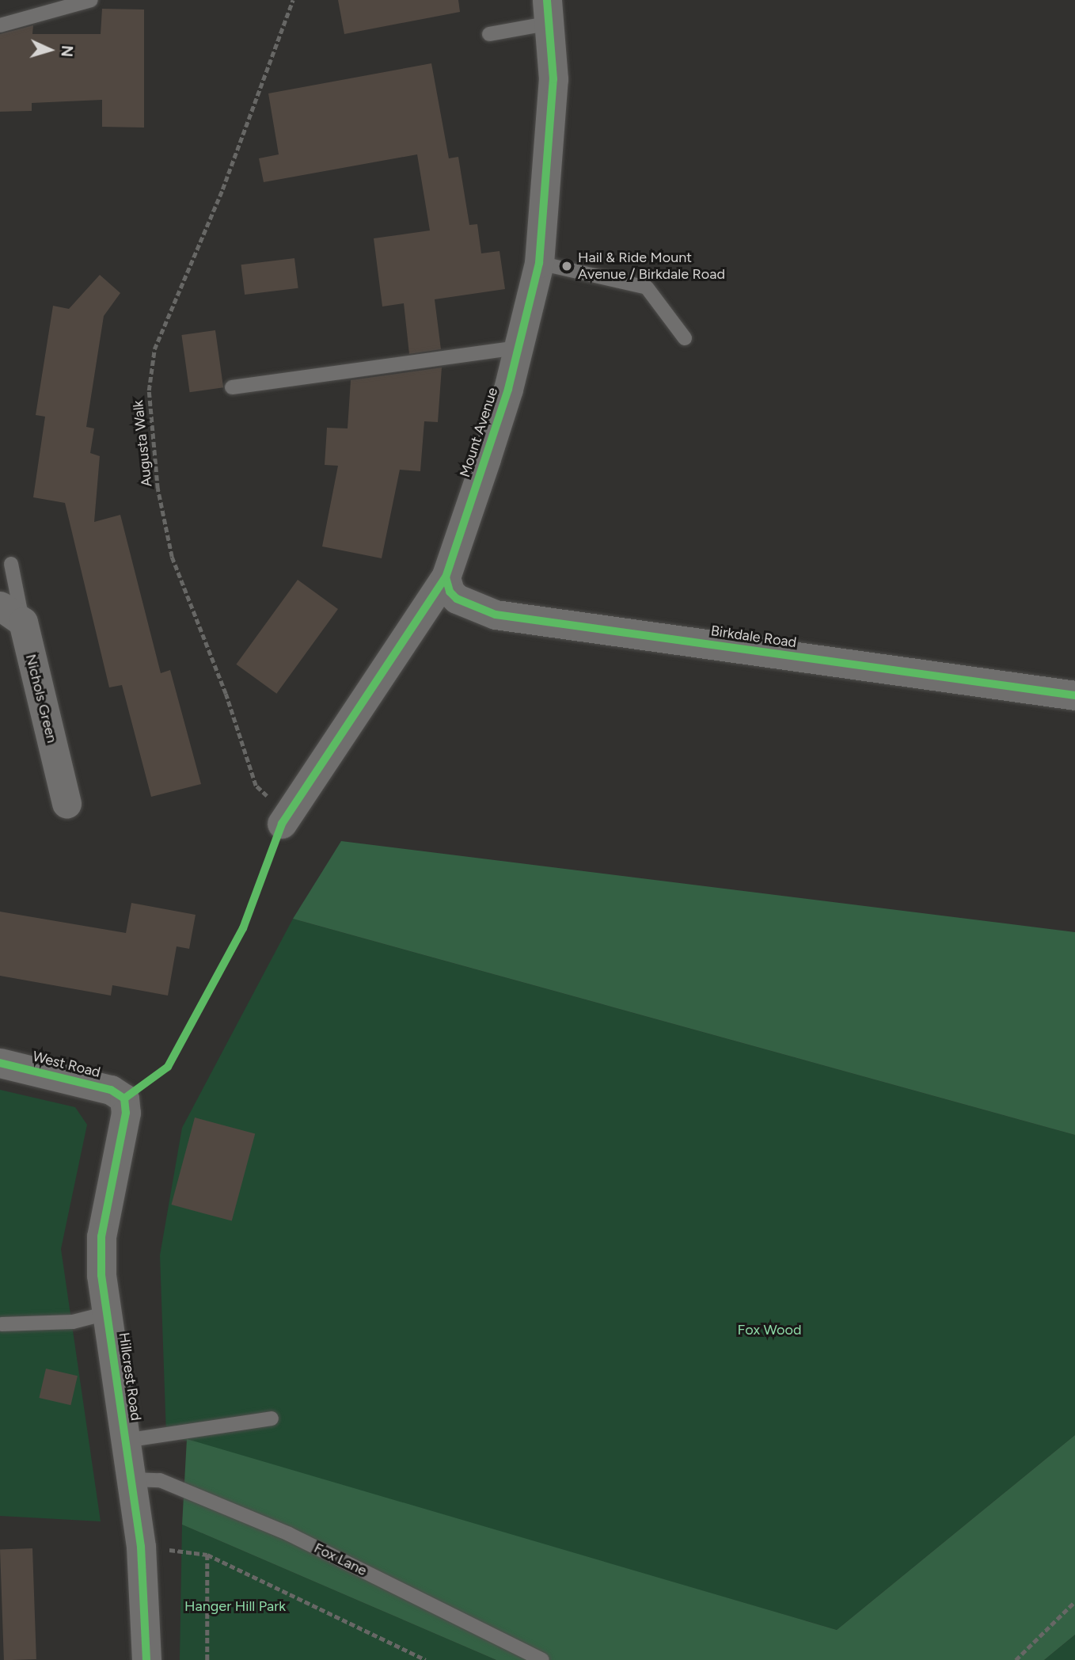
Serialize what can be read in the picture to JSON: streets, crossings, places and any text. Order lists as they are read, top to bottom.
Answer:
{
  "streets": {
    "street": [
      "Mount Avenue",
      "Birkdale Road",
      "Nichols Green",
      "West Road",
      "Hillcrest Road"
    ],
    "lane": ["Fox Lane"],
    "path": ["Augusta Walk"]
  },
  "crossings": [
    ["Mount Avenue", "Augusta Walk"],
    ["Mount Avenue", "Birkdale Road"],
    ["West Road", "Hillcrest Road"],
    ["Hillcrest Road", "Fox Lane"]
  ],
  "parks": ["Fox Wood", "Hanger Hill Park"],
  "places": ["Hail & Ride Mount Avenue / Birkdale Road"],
  "north": "right"
}
